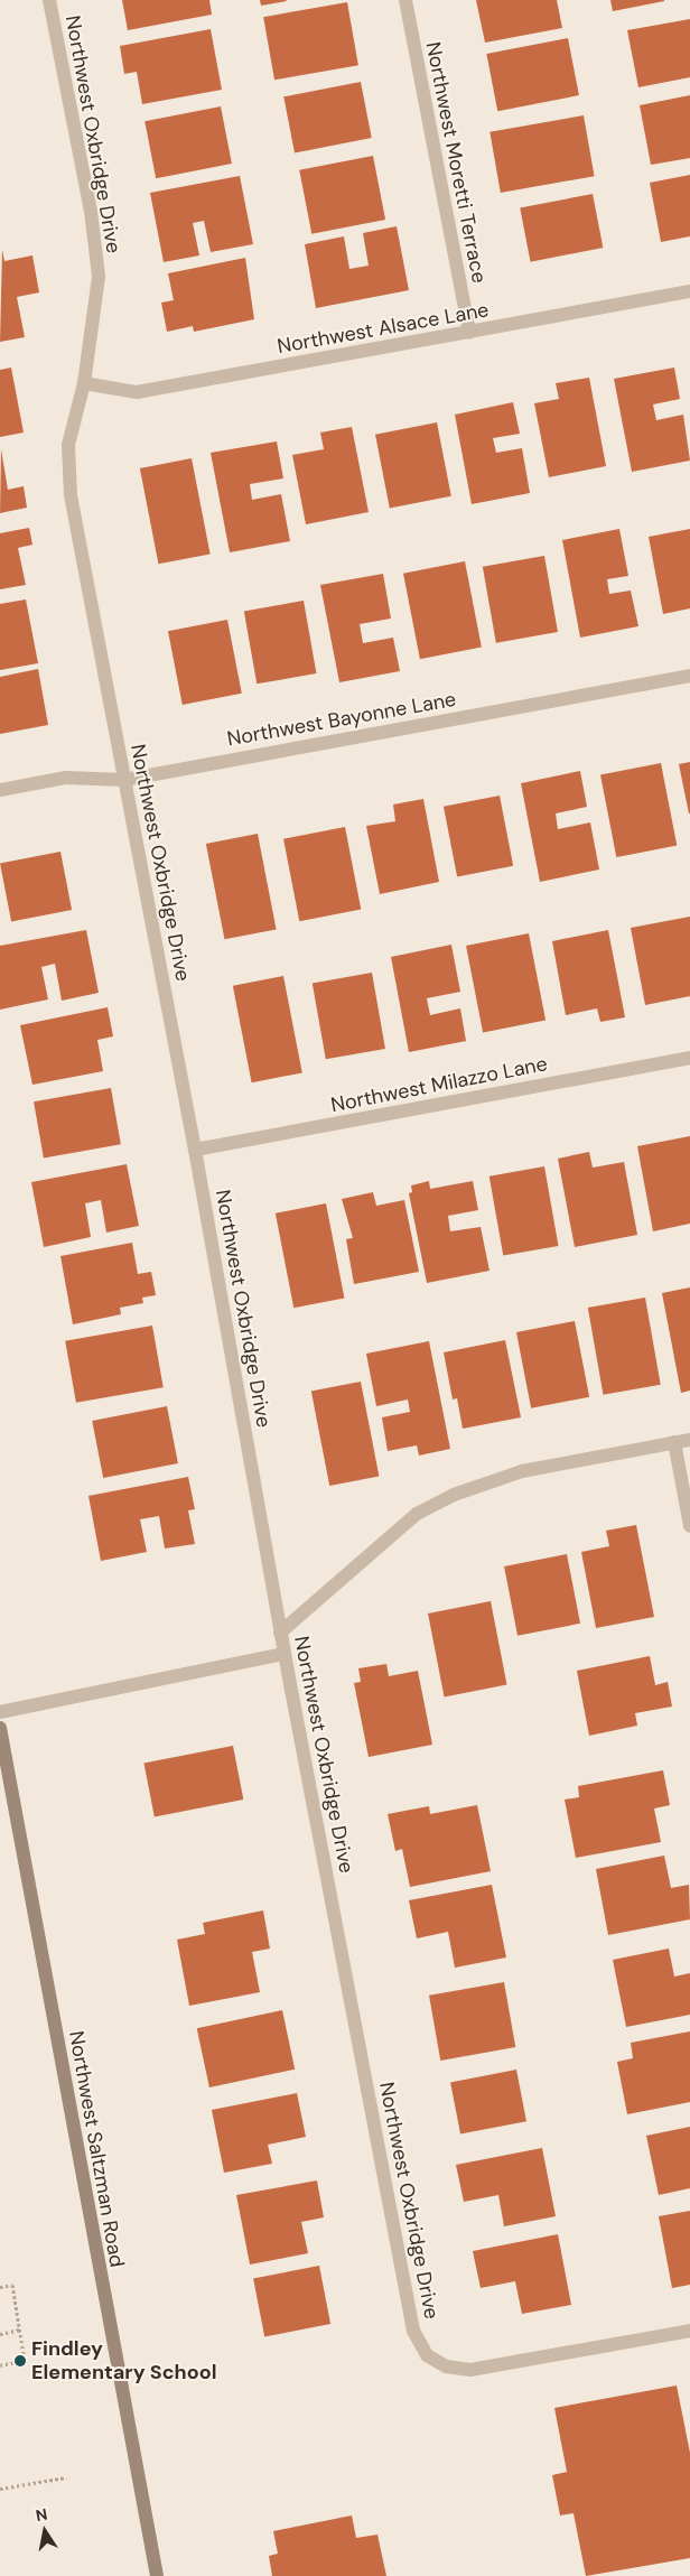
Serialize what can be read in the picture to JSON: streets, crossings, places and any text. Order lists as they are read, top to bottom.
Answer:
{
  "streets": {
    "main road": ["Northwest Saltzman Road"],
    "street": [
      "Northwest Oxbridge Drive",
      "Northwest Moretti Terrace",
      "Northwest Alsace Lane",
      "Northwest Bayonne Lane",
      "Northwest Milazzo Lane"
    ]
  },
  "crossings": [
    ["Northwest Oxbridge Drive", "Northwest Alsace Lane"],
    ["Northwest Oxbridge Drive", "Northwest Bayonne Lane"],
    ["Northwest Oxbridge Drive", "Northwest Milazzo Lane"],
    ["Northwest Moretti Terrace", "Northwest Alsace Lane"]
  ],
  "places": ["Findley Elementary School"],
  "north": "top"
}
